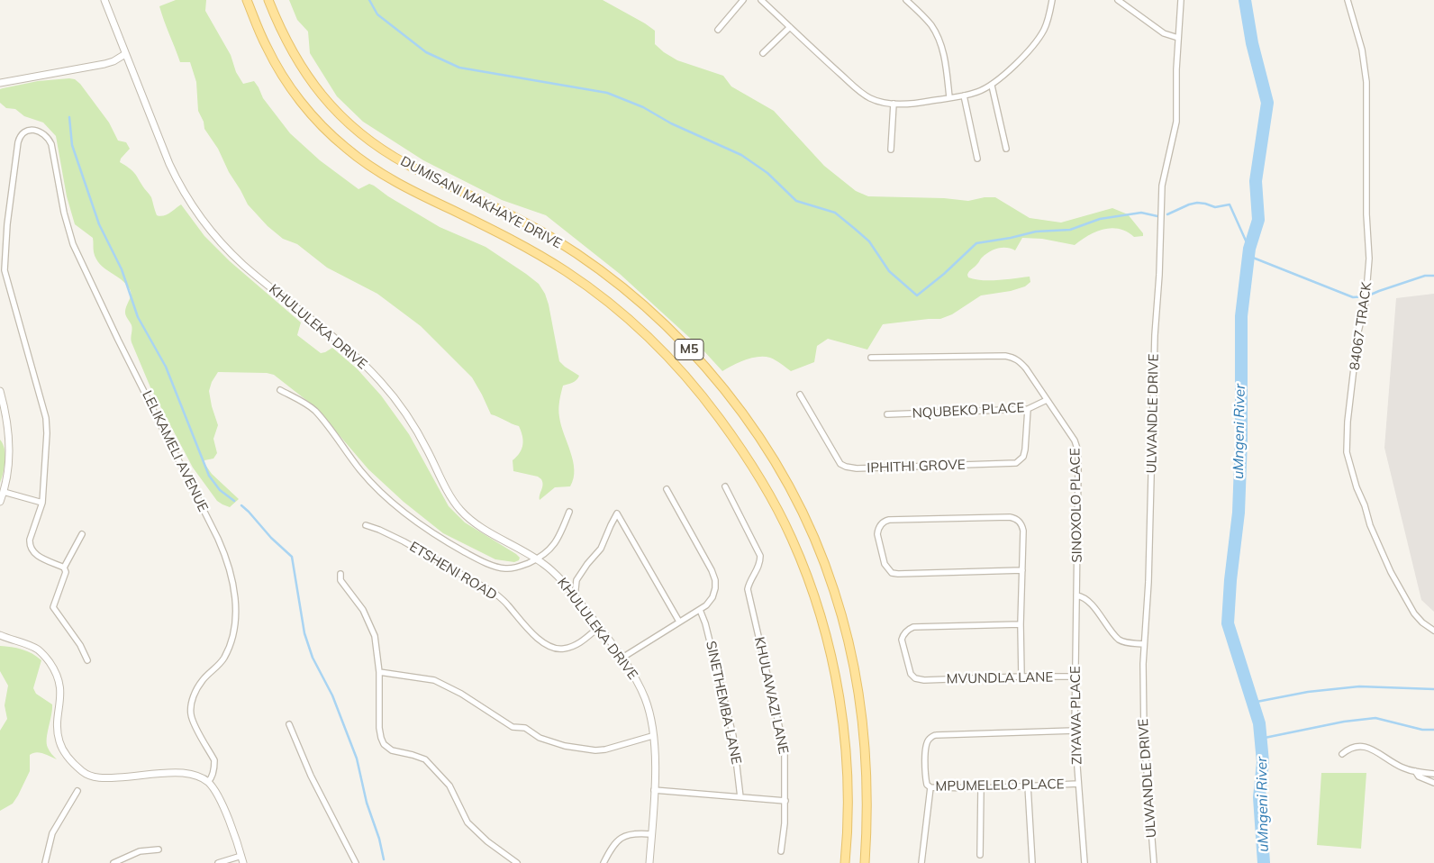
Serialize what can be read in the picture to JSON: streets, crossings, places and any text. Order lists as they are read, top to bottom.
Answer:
{
  "streets": {
    "main road": ["DUMISANI MAKHAYE DRIVE", "M5"],
    "street": [
      "84067 TRACK",
      "KHULULEKA DRIVE",
      "NQUBEKO PLACE",
      "ULWANDLE DRIVE",
      "LELIKAMELI AVENUE",
      "IPHITHI GROVE",
      "SINOXOLO PLACE",
      "ETSHENI ROAD",
      "MVUNDLA LANE",
      "KHULAWAZI LANE",
      "SINETHEMBA LANE",
      "ZIYAWA PLACE",
      "MPUMELELO PLACE"
    ]
  },
  "crossings": [
    ["KHULULEKA DRIVE", "ETSHENI ROAD"],
    ["NQUBEKO PLACE", "IPHITHI GROVE"],
    ["NQUBEKO PLACE", "SINOXOLO PLACE"],
    ["SINOXOLO PLACE", "ZIYAWA PLACE"],
    ["MVUNDLA LANE", "ZIYAWA PLACE"],
    ["ZIYAWA PLACE", "MPUMELELO PLACE"]
  ],
  "water": ["uMngeni River"]
}
